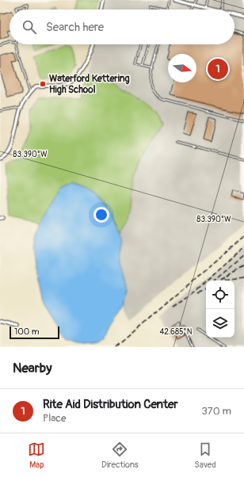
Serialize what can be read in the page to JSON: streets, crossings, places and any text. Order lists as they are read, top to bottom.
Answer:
{
  "places": ["Waterford Kettering High School"],
  "scale_bar": "100 m",
  "north": "right",
  "page": {
    "search": "Search here",
    "pins": "1",
    "scale": "100 m",
    "heading": "Nearby",
    "list": [
      {
        "mark": "1",
        "name": "Rite Aid Distribution Center",
        "note": "Place",
        "value": "370 m"
      }
    ],
    "nav": ["Map", "Directions", "Saved"]
  },
  "coordinates": ["83.390°W", "42.685°N"]
}
